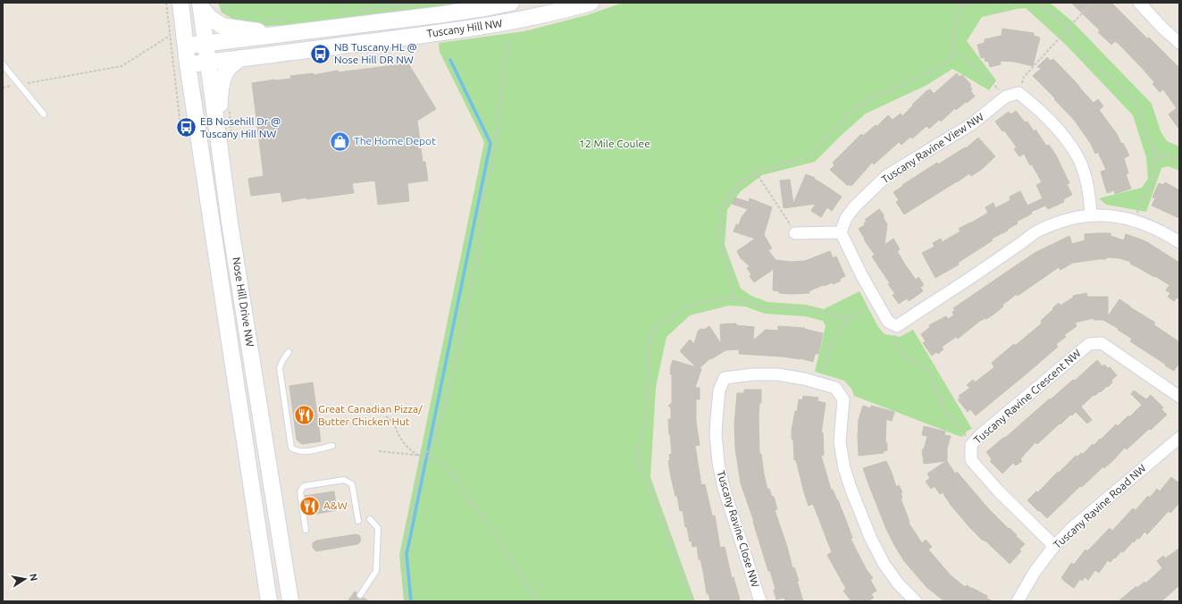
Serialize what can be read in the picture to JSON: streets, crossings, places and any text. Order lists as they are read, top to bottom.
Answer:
{
  "streets": {
    "street": [
      "Tuscany Hill NW",
      "Tuscany Ravine View NW",
      "Nose Hill Drive NW",
      "Tuscany Ravine Crescent NW",
      "Tuscany Ravine Road NW",
      "Tuscany Ravine Close NW"
    ]
  },
  "crossings": [
    ["Tuscany Hill NW", "Nose Hill Drive NW"],
    ["Tuscany Ravine Crescent NW", "Tuscany Ravine Road NW"]
  ],
  "parks": ["12 Mile Coulee"],
  "places": {
    "bus stop": ["NB Tuscany HL @ Nose Hill DR NW", "EB Nosehill Dr @ Tuscany Hill NW"],
    "shop": ["The Home Depot"],
    "restaurant": ["Great Canadian Pizza/ Butter Chicken Hut", "A&W"]
  },
  "north": "right"
}
